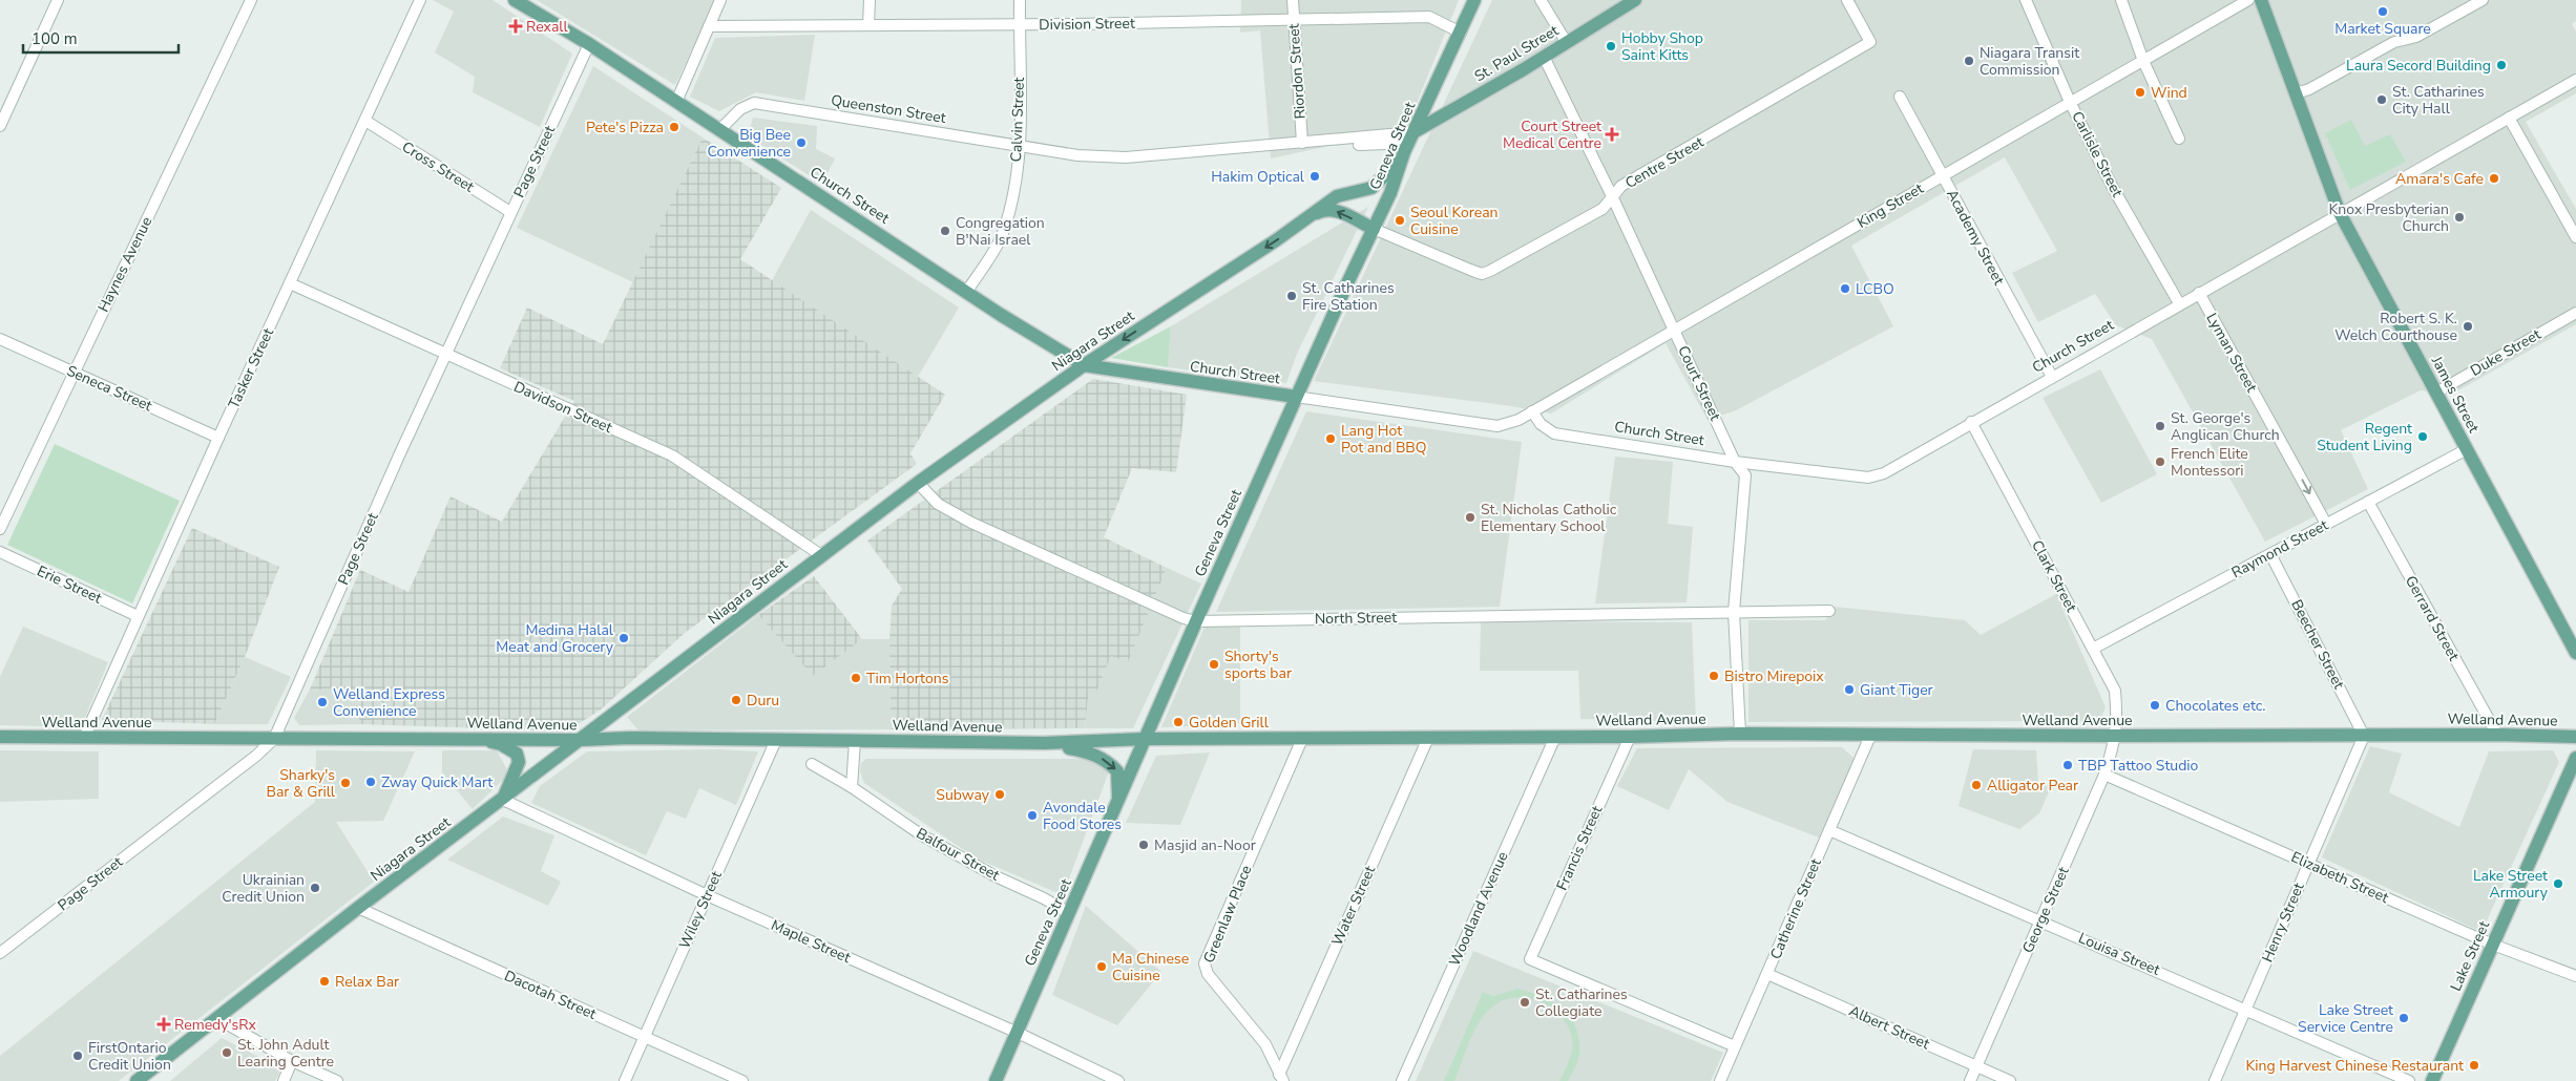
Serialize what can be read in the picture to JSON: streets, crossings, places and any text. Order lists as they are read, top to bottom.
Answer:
{
  "streets": {
    "main road": [
      "St. Paul Street",
      "Geneva Street",
      "Church Street",
      "Niagara Street",
      "James Street",
      "Welland Avenue",
      "Lake Street"
    ],
    "street": [
      "Division Street",
      "Riordon Street",
      "Queenston Street",
      "Calvin Street",
      "Carlisle Street",
      "Page Street",
      "Centre Street",
      "Cross Street",
      "King Street",
      "Academy Street",
      "Haynes Avenue",
      "Lyman Street",
      "Duke Street",
      "Tasker Street",
      "Court Street",
      "Seneca Street",
      "Davidson Street",
      "Raymond Street",
      "Clark Street",
      "Erie Street",
      "North Street",
      "Gerrard Street",
      "Beecher Street",
      "Francis Street",
      "Balfour Street",
      "Elizabeth Street",
      "Water Street",
      "Woodland Avenue",
      "Catherine Street",
      "Wiley Street",
      "George Street",
      "Greenlaw Place",
      "Henry Street",
      "Maple Street",
      "Louisa Street",
      "Dacotah Street",
      "Albert Street"
    ]
  },
  "crossings": [
    ["Division Street", "Riordon Street"],
    ["Division Street", "Calvin Street"],
    ["Division Street", "Geneva Street"],
    ["St. Paul Street", "Queenston Street"],
    ["St. Paul Street", "Geneva Street"],
    ["St. Paul Street", "Court Street"],
    ["Riordon Street", "Queenston Street"],
    ["Queenston Street", "Calvin Street"],
    ["Queenston Street", "Geneva Street"],
    ["Queenston Street", "Church Street"],
    ["Calvin Street", "Church Street"],
    ["Geneva Street", "Centre Street"],
    ["Geneva Street", "Church Street"],
    ["Geneva Street", "Niagara Street"],
    ["Geneva Street", "North Street"],
    ["Geneva Street", "Welland Avenue"],
    ["Geneva Street", "Balfour Street"],
    ["Geneva Street", "Maple Street"],
    ["Carlisle Street", "Church Street"],
    ["Carlisle Street", "King Street"],
    ["Page Street", "Cross Street"],
    ["Page Street", "Davidson Street"],
    ["Page Street", "Welland Avenue"],
    ["Centre Street", "Court Street"],
    ["Cross Street", "Tasker Street"],
    ["Church Street", "King Street"],
    ["Church Street", "Academy Street"],
    ["Church Street", "Niagara Street"],
    ["Church Street", "Lyman Street"],
    ["Church Street", "Court Street"],
    ["Church Street", "James Street"],
    ["Church Street", "Clark Street"],
    ["King Street", "Academy Street"],
    ["King Street", "Court Street"],
    ["Haynes Avenue", "Seneca Street"],
    ["Niagara Street", "Davidson Street"],
    ["Niagara Street", "North Street"],
    ["Niagara Street", "Welland Avenue"],
    ["Niagara Street", "Maple Street"],
    ["Niagara Street", "Dacotah Street"],
    ["Lyman Street", "Raymond Street"],
    ["Duke Street", "James Street"],
    ["Tasker Street", "Seneca Street"],
    ["Tasker Street", "Davidson Street"],
    ["Tasker Street", "Erie Street"],
    ["Tasker Street", "Welland Avenue"],
    ["Court Street", "North Street"],
    ["Court Street", "Welland Avenue"],
    ["James Street", "Raymond Street"],
    ["Raymond Street", "Clark Street"],
    ["Raymond Street", "Gerrard Street"],
    ["Raymond Street", "Beecher Street"],
    ["Clark Street", "Welland Avenue"],
    ["Clark Street", "George Street"],
    ["Gerrard Street", "Welland Avenue"],
    ["Beecher Street", "Welland Avenue"],
    ["Beecher Street", "Henry Street"],
    ["Welland Avenue", "Francis Street"],
    ["Welland Avenue", "Water Street"],
    ["Welland Avenue", "Woodland Avenue"],
    ["Welland Avenue", "Catherine Street"],
    ["Welland Avenue", "Wiley Street"],
    ["Welland Avenue", "George Street"],
    ["Welland Avenue", "Greenlaw Place"],
    ["Welland Avenue", "Henry Street"],
    ["Francis Street", "Catherine Street"],
    ["Elizabeth Street", "George Street"],
    ["Elizabeth Street", "Henry Street"],
    ["Elizabeth Street", "Lake Street"],
    ["Water Street", "Greenlaw Place"],
    ["Catherine Street", "Louisa Street"],
    ["Catherine Street", "Albert Street"],
    ["Wiley Street", "Maple Street"],
    ["Wiley Street", "Dacotah Street"],
    ["George Street", "Louisa Street"],
    ["George Street", "Albert Street"],
    ["Henry Street", "Louisa Street"]
  ],
  "one_way": ["Lyman Street"],
  "places": {
    "other": [
      "Market Square",
      "Hobby Shop Saint Kitts",
      "Niagara Transit Commission",
      "Laura Secord Building",
      "Wind",
      "St. Catharines City Hall",
      "Pete's Pizza",
      "Big Bee Convenience",
      "Hakim Optical",
      "Amara's Cafe",
      "Knox Presbyterian Church",
      "Seoul Korean Cuisine",
      "Congregation B'Nai Israel",
      "LCBO",
      "St. Catharines Fire Station",
      "Robert S. K. Welch Courthouse",
      "St. George's Anglican Church",
      "Regent Student Living",
      "Lang Hot Pot and BBQ",
      "French Elite Montessori",
      "St. Nicholas Catholic Elementary School",
      "Medina Halal Meat and Grocery",
      "Shorty's sports bar",
      "Bistro Mirepoix",
      "Tim Hortons",
      "Giant Tiger",
      "Duru",
      "Welland Express Convenience",
      "Chocolates etc.",
      "Golden Grill",
      "TBP Tattoo Studio",
      "Zway Quick Mart",
      "Sharky's Bar & Grill",
      "Alligator Pear",
      "Subway",
      "Avondale Food Stores",
      "Masjid an-Noor",
      "Lake Street Armoury",
      "Ukrainian Credit Union",
      "Ma Chinese Cuisine",
      "Relax Bar",
      "St. Catharines Collegiate",
      "Lake Street Service Centre",
      "St. John Adult Learing Centre",
      "FirstOntario Credit Union",
      "King Harvest Chinese Restaurant"
    ],
    "health": ["Rexall", "Court Street Medical Centre", "Remedy'sRx"]
  },
  "scale_bar": "100 m"
}
